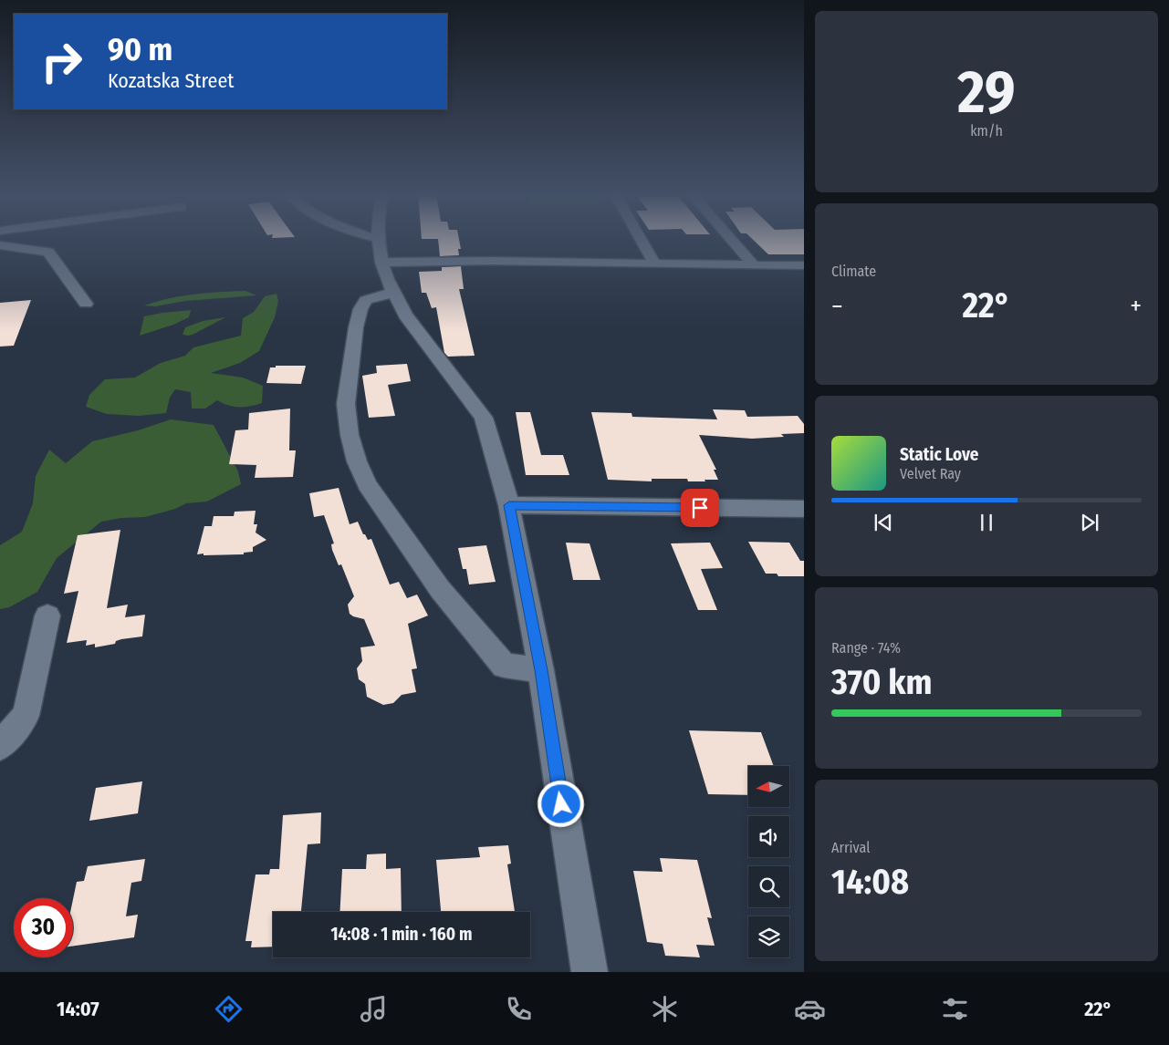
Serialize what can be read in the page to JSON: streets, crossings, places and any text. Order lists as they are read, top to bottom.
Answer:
{
  "north": "left",
  "page": {
    "tile": [
      ["29", "km/h"],
      "Climate",
      ["Range · 74%", "370 km"],
      ["Arrival", "14:08"]
    ],
    "turn": ["90 m", "Kozatska Street"],
    "heat": ["−", "22°", "+"],
    "song": ["Static Love", "Velvet Ray"],
    "limit": "30",
    "trip": "14:08 · 1 min · 160 m",
    "tabs": ["14:07", "22°"]
  }
}
